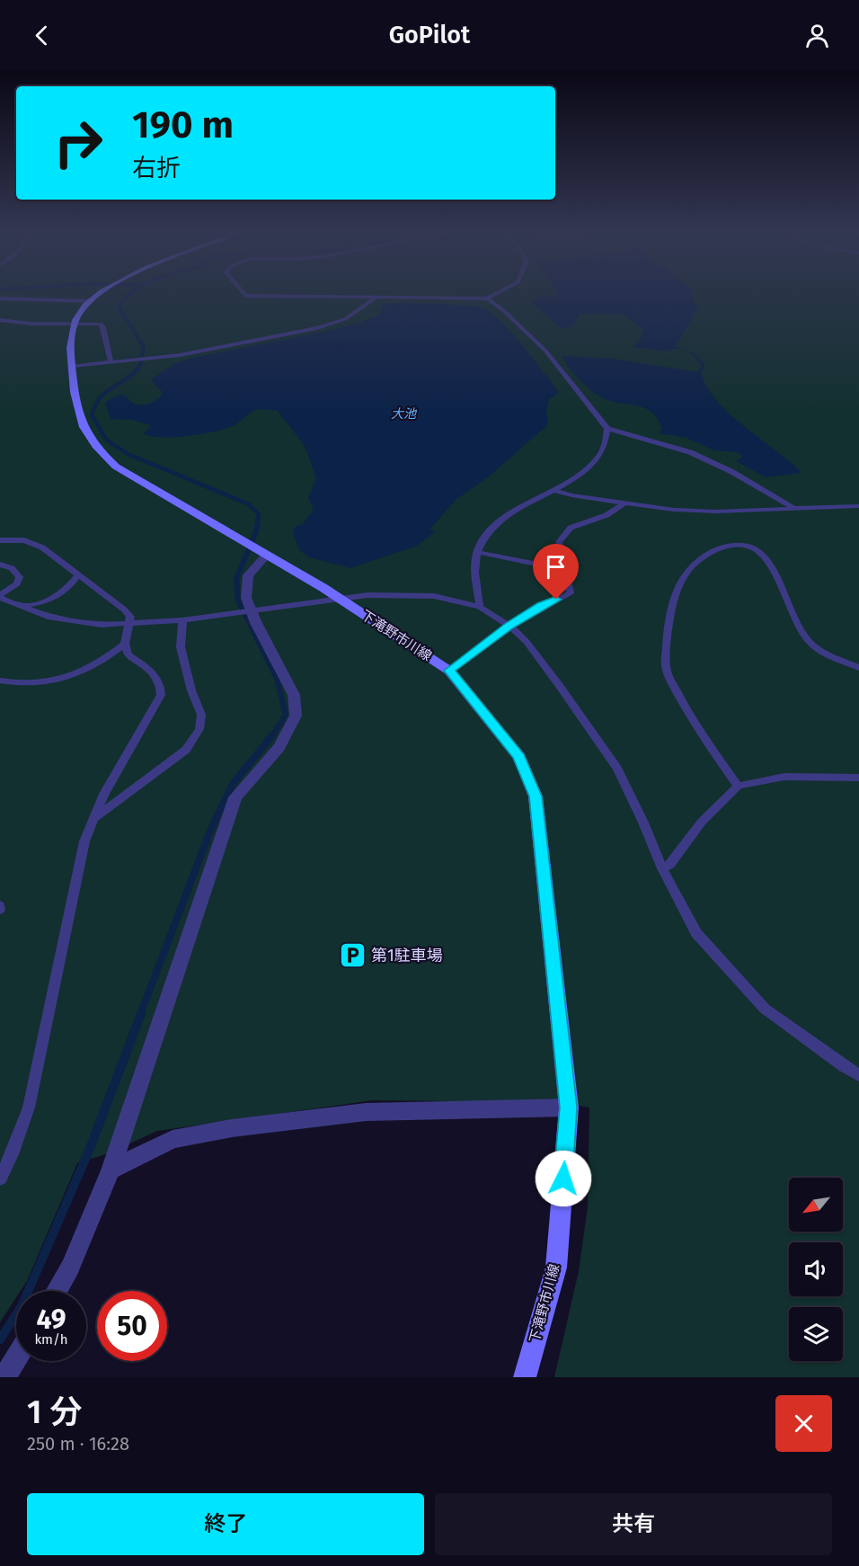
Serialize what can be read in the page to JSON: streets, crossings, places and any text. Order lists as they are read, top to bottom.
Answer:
{
  "streets": {
    "main road": ["下滝野市川線"]
  },
  "water": ["大池"],
  "places": {
    "parking": ["第1駐車場"]
  },
  "north": "bottom left",
  "page": {
    "header": "GoPilot",
    "turn": ["190 m", "右折"],
    "speed": "49 km/h",
    "limit": "50",
    "heading": ["1 分", "250 m · 16:28"],
    "buttons": ["終了", "共有"]
  }
}
